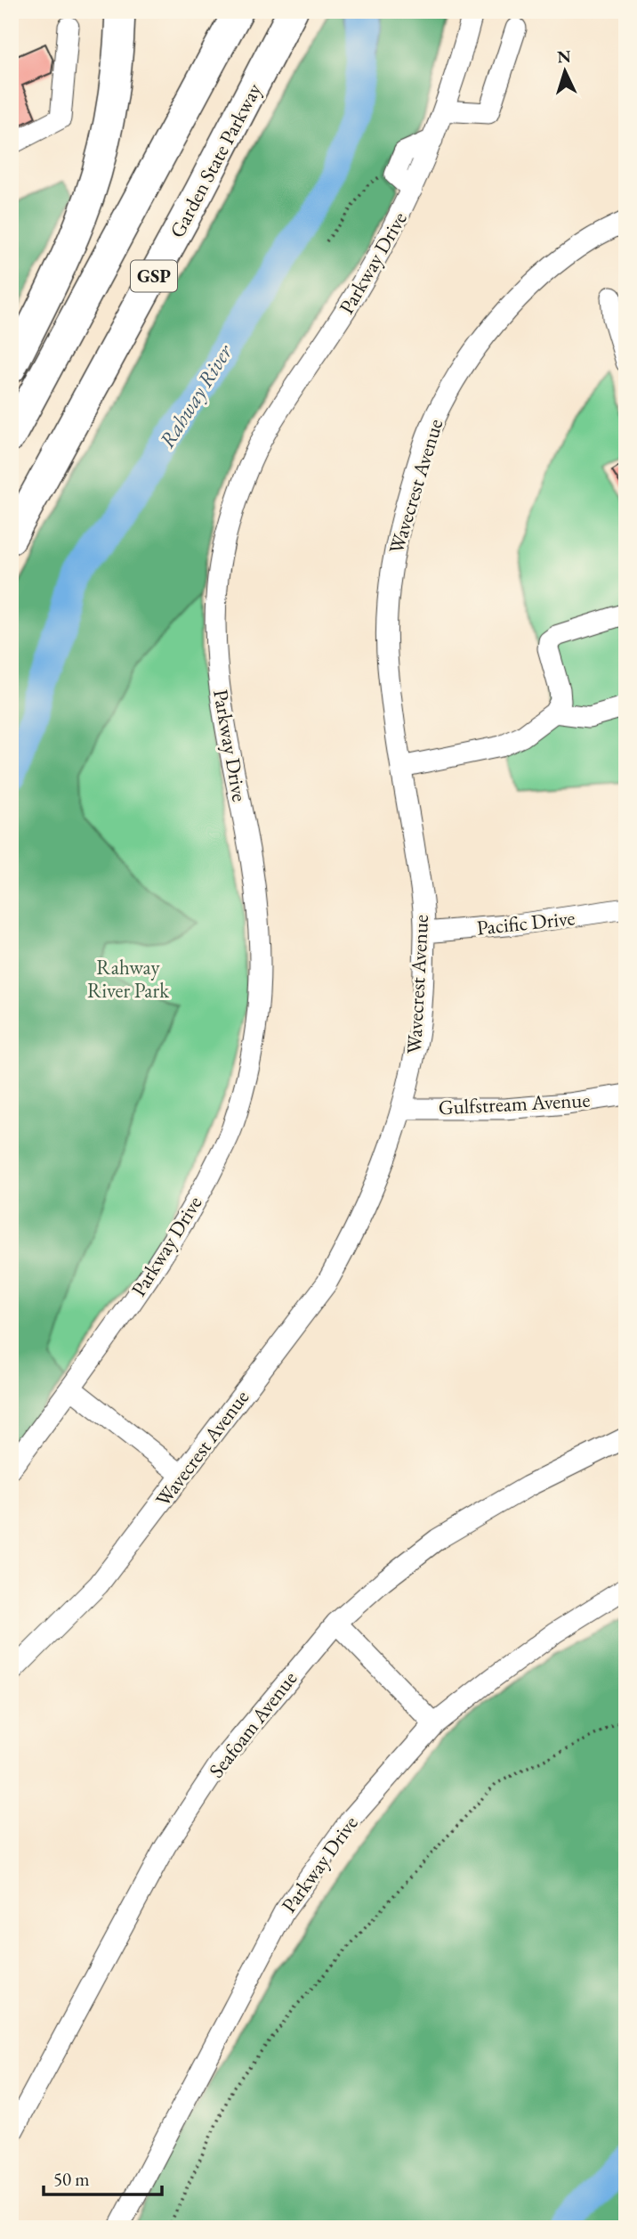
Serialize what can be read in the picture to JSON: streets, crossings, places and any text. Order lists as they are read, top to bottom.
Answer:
{
  "streets": {
    "highway": ["Garden State Parkway", "GSP"],
    "street": [
      "Parkway Drive",
      "Wavecrest Avenue",
      "Pacific Drive",
      "Gulfstream Avenue",
      "Seafoam Avenue"
    ]
  },
  "crossings": [
    ["Wavecrest Avenue", "Pacific Drive"],
    ["Wavecrest Avenue", "Gulfstream Avenue"]
  ],
  "water": ["Rahway River"],
  "parks": ["Rahway River Park"],
  "scale_bar": "50 m",
  "north": "top"
}
